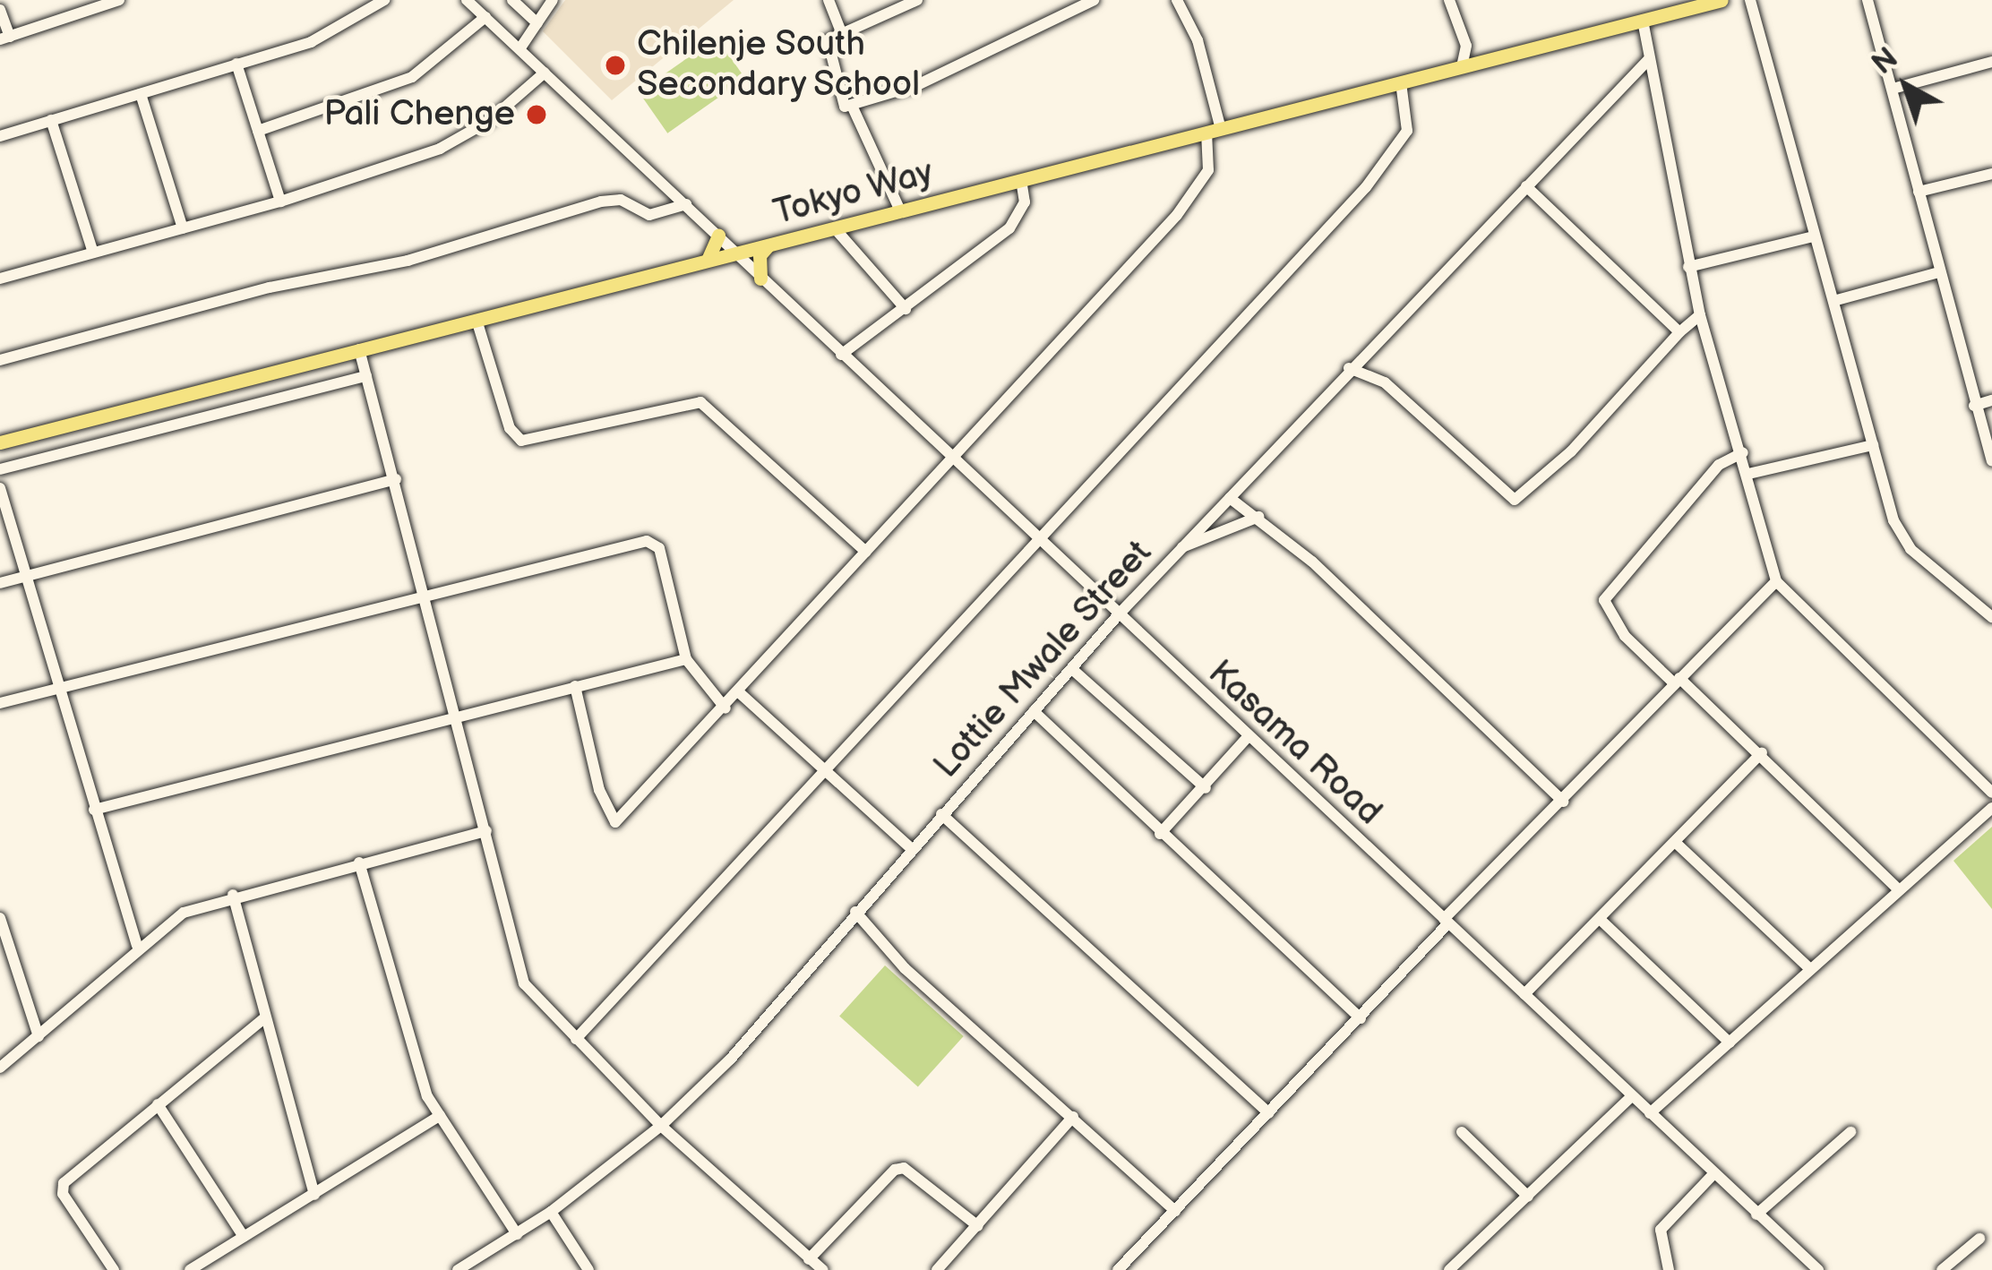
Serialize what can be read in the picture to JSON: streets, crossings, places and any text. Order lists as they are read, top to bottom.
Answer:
{
  "streets": {
    "main road": ["Tokyo Way"],
    "street": ["Lottie Mwale Street", "Kasama Road"]
  },
  "crossings": [
    ["Tokyo Way", "Kasama Road"],
    ["Lottie Mwale Street", "Kasama Road"]
  ],
  "places": ["Chilenje South Secondary School", "Pali Chenge"],
  "north": "top left"
}
